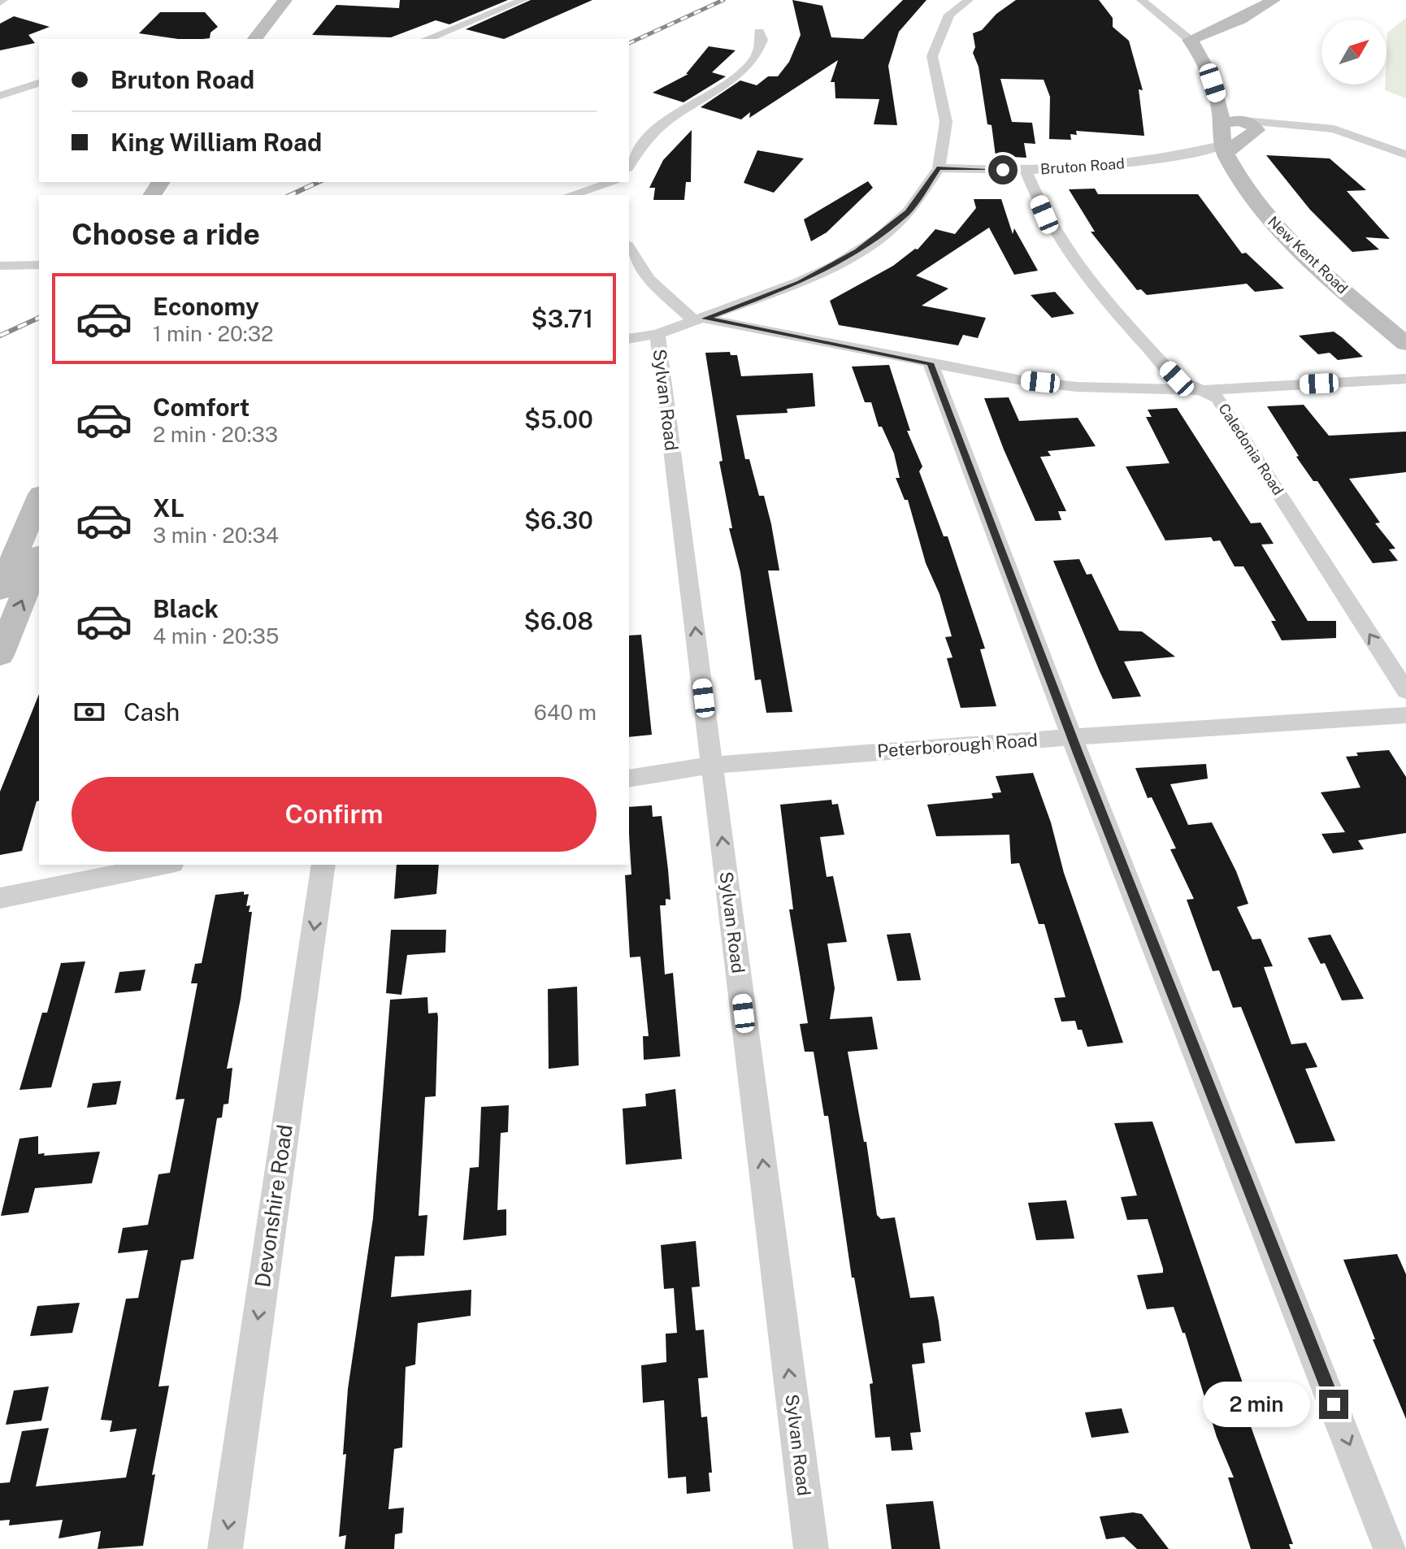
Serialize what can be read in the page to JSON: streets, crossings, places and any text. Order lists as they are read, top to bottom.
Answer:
{
  "streets": {
    "street": [
      "Bruton Road",
      "New Kent Road",
      "Sylvan Road",
      "Caledonia Road",
      "Peterborough Road",
      "Devonshire Road"
    ]
  },
  "crossings": [
    ["Bruton Road", "New Kent Road"],
    ["Bruton Road", "Caledonia Road"],
    ["Sylvan Road", "Peterborough Road"]
  ],
  "one_way": ["Sylvan Road", "Caledonia Road", "Devonshire Road"],
  "north": "top right",
  "page": {
    "banner": ["Bruton Road", "King William Road"],
    "heading": "Choose a ride",
    "list": [
      {
        "name": "Economy",
        "note": "1 min · 20:32",
        "value": "$3.71"
      },
      {
        "name": "Comfort",
        "note": "2 min · 20:33",
        "value": "$5.00"
      },
      {
        "name": "XL",
        "note": "3 min · 20:34",
        "value": "$6.30"
      },
      {
        "name": "Black",
        "note": "4 min · 20:35",
        "value": "$6.08"
      }
    ],
    "pay": ["Cash", "640 m"],
    "buttons": "Confirm",
    "bubble": "2 min"
  }
}
